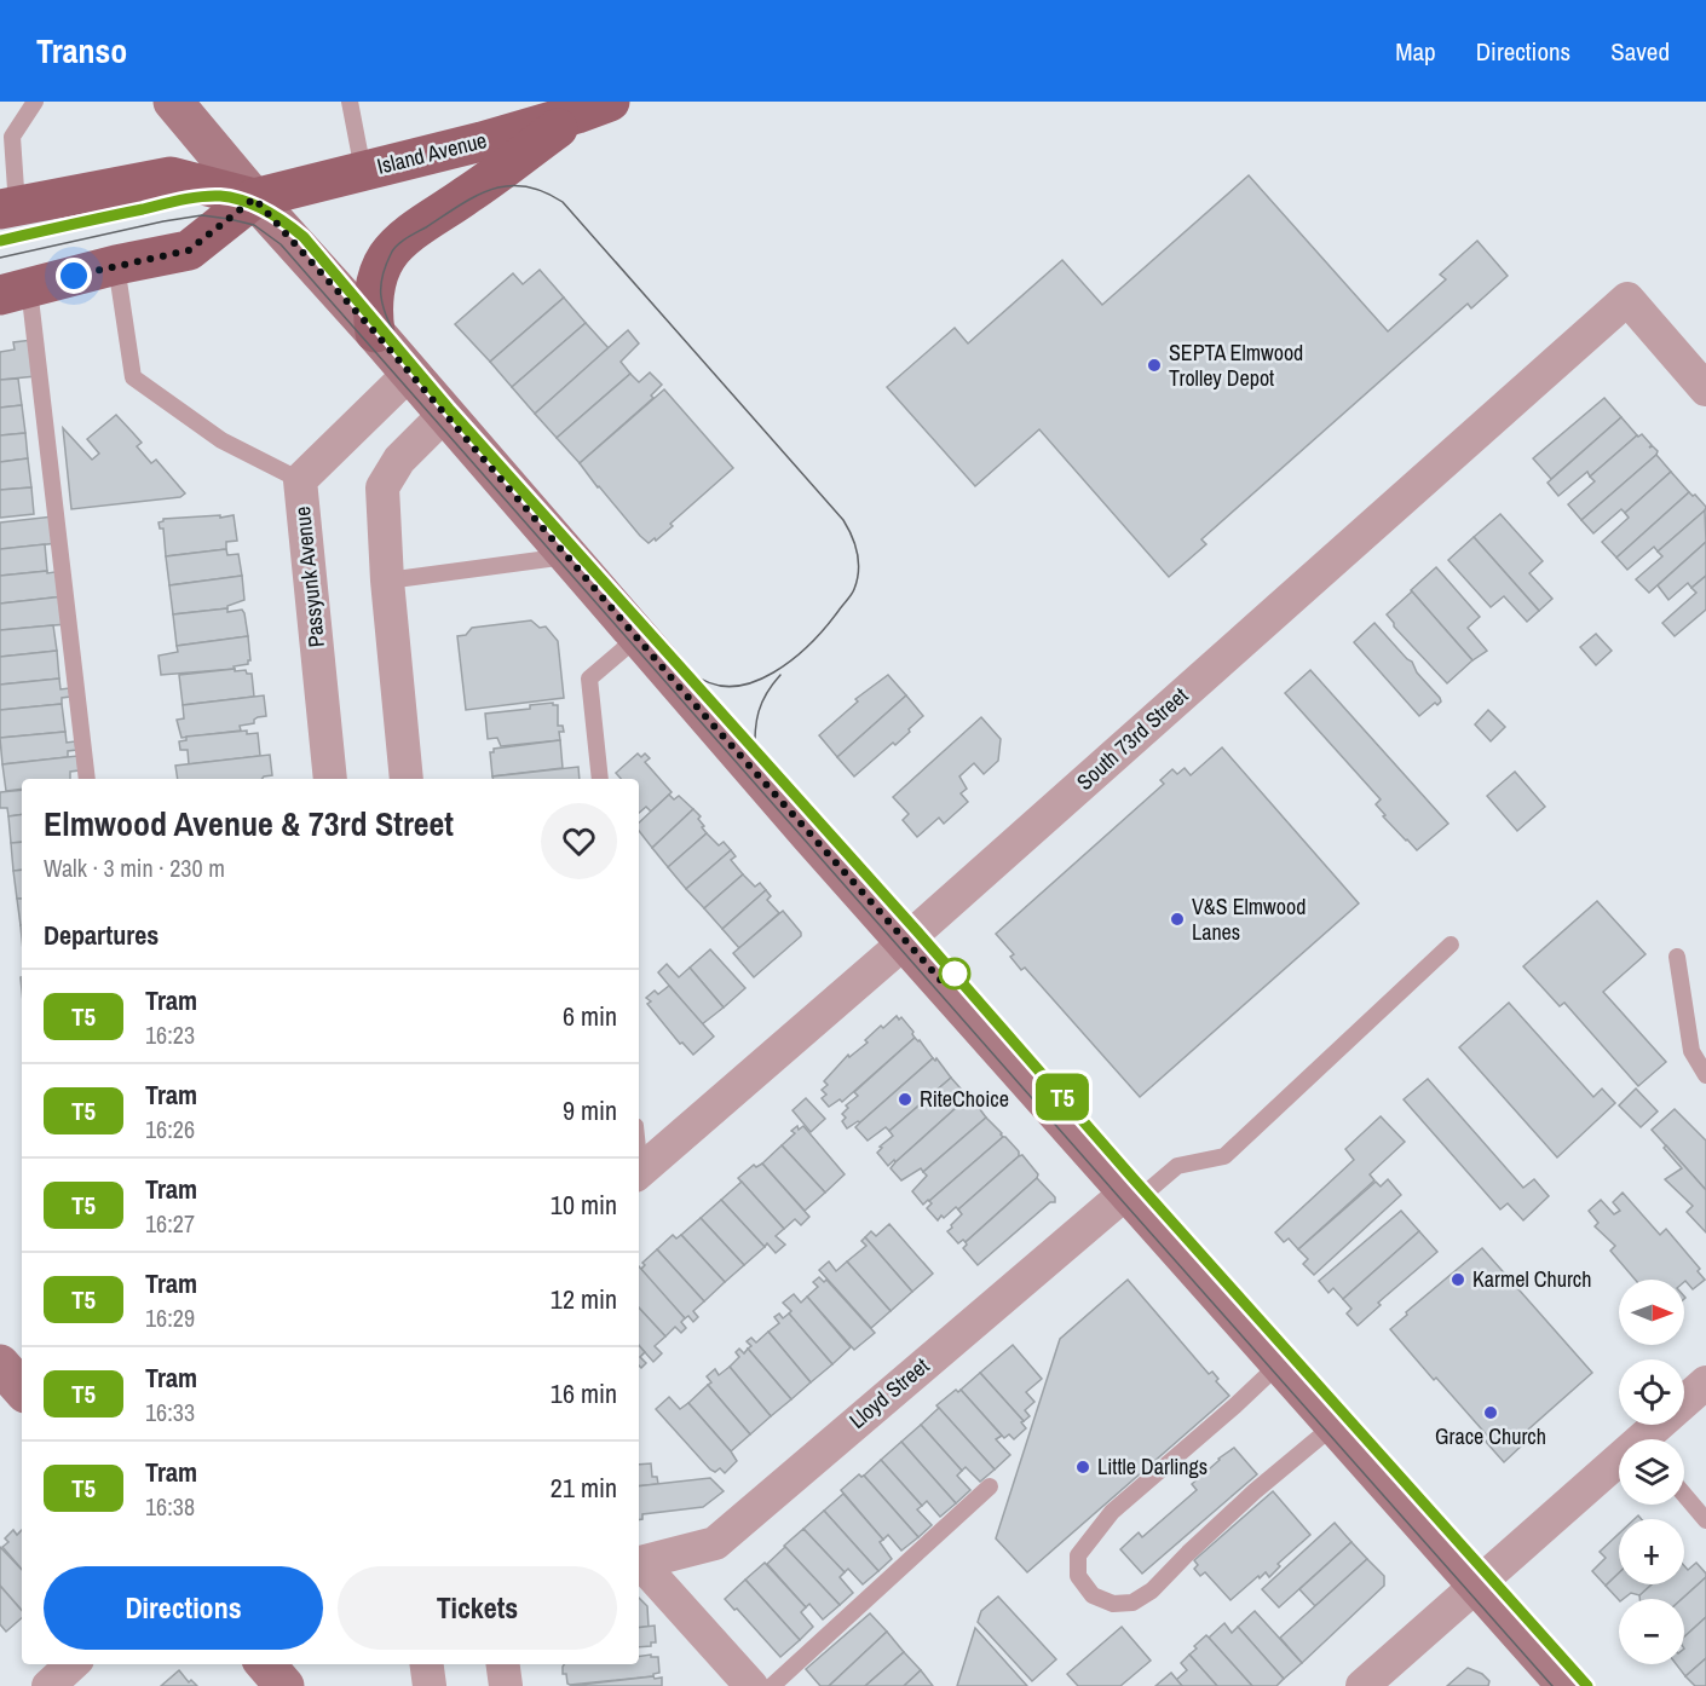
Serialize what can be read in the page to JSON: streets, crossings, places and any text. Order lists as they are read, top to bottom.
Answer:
{
  "streets": {
    "main road": ["Island Avenue"],
    "street": ["Passyunk Avenue", "South 73rd Street", "Lloyd Street"]
  },
  "places": [
    "SEPTA Elmwood Trolley Depot",
    "V&S Elmwood Lanes",
    "RiteChoice",
    "Karmel Church",
    "Grace Church",
    "Little Darlings"
  ],
  "lines": ["tram line T5"],
  "north": "right",
  "page": {
    "header": "Transo",
    "nav": ["Map", "Directions", "Saved"],
    "on_map": "T5",
    "heading": [
      ["Elmwood Avenue & 73rd Street", "Walk · 3 min · 230 m"],
      "Departures"
    ],
    "list": [
      {
        "mark": "T5",
        "name": "Tram",
        "note": "16:23",
        "value": "6 min"
      },
      {
        "mark": "T5",
        "name": "Tram",
        "note": "16:26",
        "value": "9 min"
      },
      {
        "mark": "T5",
        "name": "Tram",
        "note": "16:27",
        "value": "10 min"
      },
      {
        "mark": "T5",
        "name": "Tram",
        "note": "16:29",
        "value": "12 min"
      },
      {
        "mark": "T5",
        "name": "Tram",
        "note": "16:33",
        "value": "16 min"
      },
      {
        "mark": "T5",
        "name": "Tram",
        "note": "16:38",
        "value": "21 min"
      }
    ],
    "map_buttons": ["+", "−"],
    "buttons": ["Directions", "Tickets"]
  }
}
